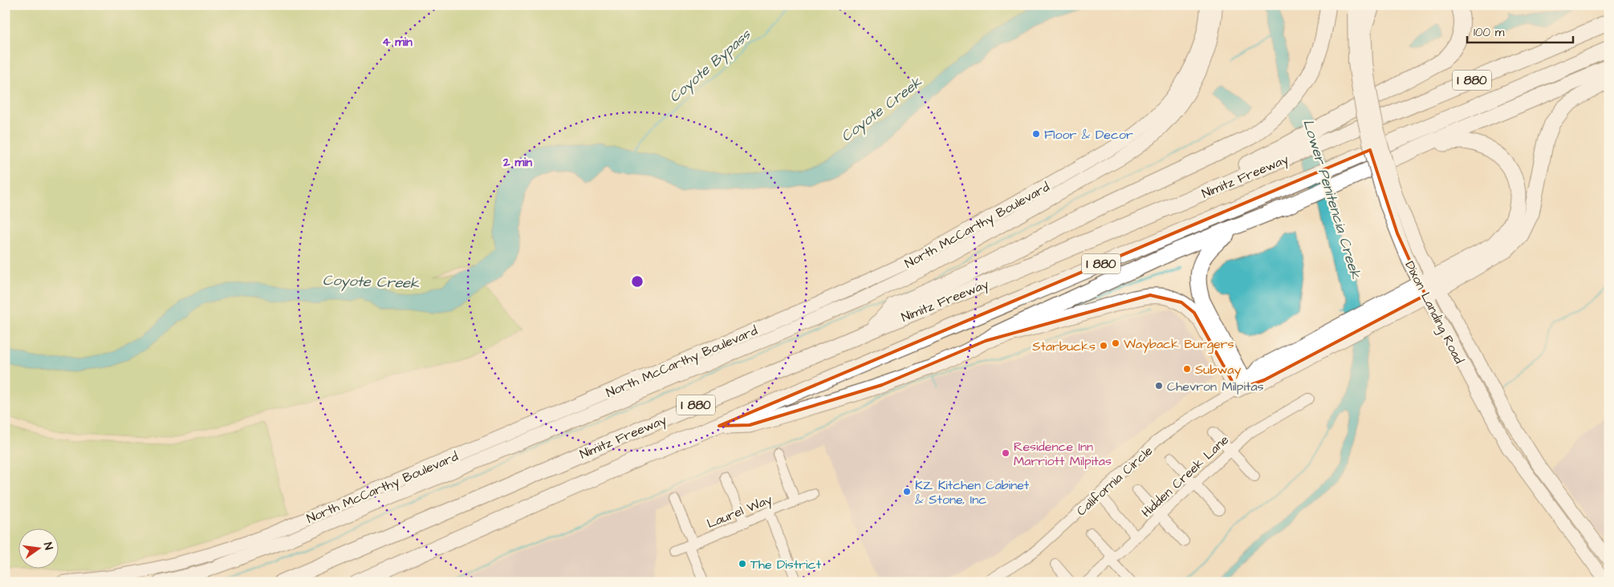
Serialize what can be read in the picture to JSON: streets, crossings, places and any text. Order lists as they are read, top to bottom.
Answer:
{
  "streets": {
    "highway": ["I 880", "Nimitz Freeway", "California Circle"],
    "main road": ["North McCarthy Boulevard", "Dixon Landing Road"],
    "street": ["Hidden Creek Lane", "Laurel Way"]
  },
  "crossings": [
    ["Dixon Landing Road", "California Circle"]
  ],
  "water": ["Coyote Bypass", "Coyote Creek", "Lower Penitencia Creek"],
  "places": [
    "Floor & Decor",
    "Wayback Burgers",
    "Starbucks",
    "Subway",
    "Chevron Milpitas",
    "Residence Inn Marriott Milpitas",
    "KZ Kitchen Cabinet & Stone, Inc",
    "The District"
  ],
  "scale_bar": "100 m",
  "north": "right",
  "rings": ["4 min", "2 min"]
}
